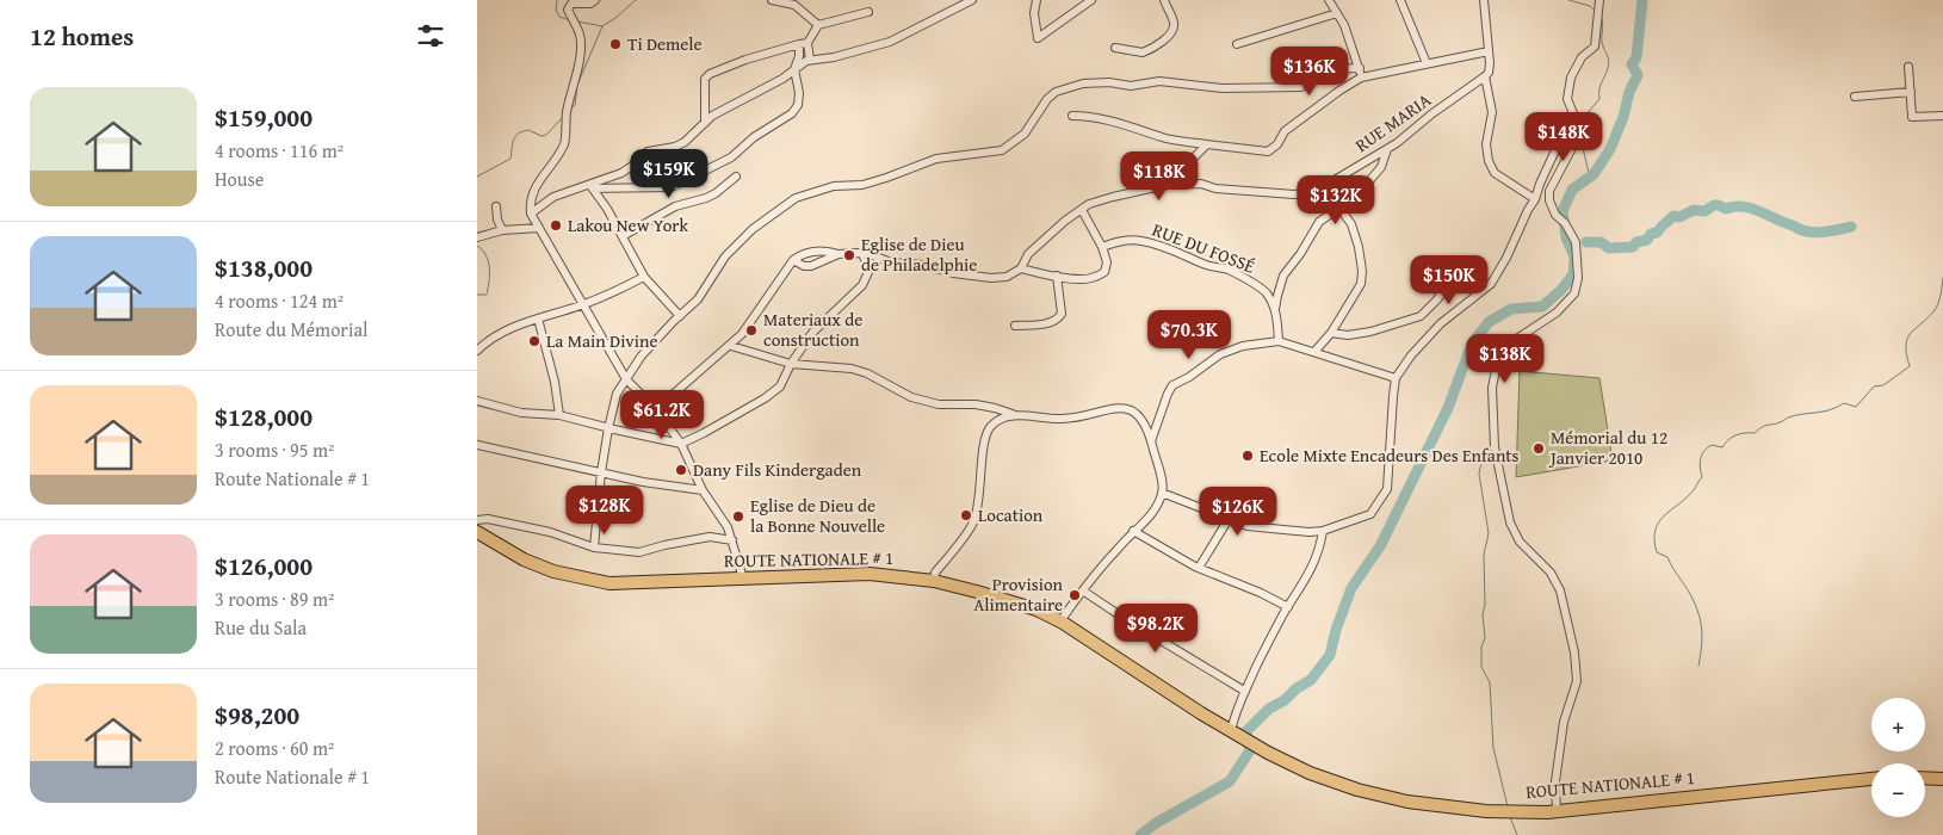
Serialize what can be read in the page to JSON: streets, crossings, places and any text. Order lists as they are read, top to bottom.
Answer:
{
  "streets": {
    "main road": ["ROUTE NATIONALE # 1"],
    "street": ["RUE MARIA", "RUE DU FOSSÉ"]
  },
  "places": [
    "Ti Demele",
    "Lakou New York",
    "Eglise de Dieu de Philadelphie",
    "Materiaux de construction",
    "La Main Divine",
    "Mémorial du 12 Janvier 2010",
    "Ecole Mixte Encadeurs Des Enfants",
    "Dany Fils Kindergaden",
    "Location",
    "Eglise de Dieu de la Bonne Nouvelle",
    "Provision Alimentaire"
  ],
  "page": {
    "heading": "12 homes",
    "price": [
      "$136K",
      "$148K",
      "$159K",
      "$118K",
      "$132K",
      "$150K",
      "$70.3K",
      "$138K",
      "$61.2K",
      "$128K",
      "$126K",
      "$98.2K"
    ],
    "list": [
      {
        "name": "$159,000",
        "note": "4 rooms · 116 m² · House"
      },
      {
        "name": "$138,000",
        "note": "4 rooms · 124 m² · Route du Mémorial"
      },
      {
        "name": "$128,000",
        "note": "3 rooms · 95 m² · Route Nationale # 1"
      },
      {
        "name": "$126,000",
        "note": "3 rooms · 89 m² · Rue du Sala"
      },
      {
        "name": "$98,200",
        "note": "2 rooms · 60 m² · Route Nationale # 1"
      }
    ],
    "map_buttons": ["+", "−"]
  }
}
